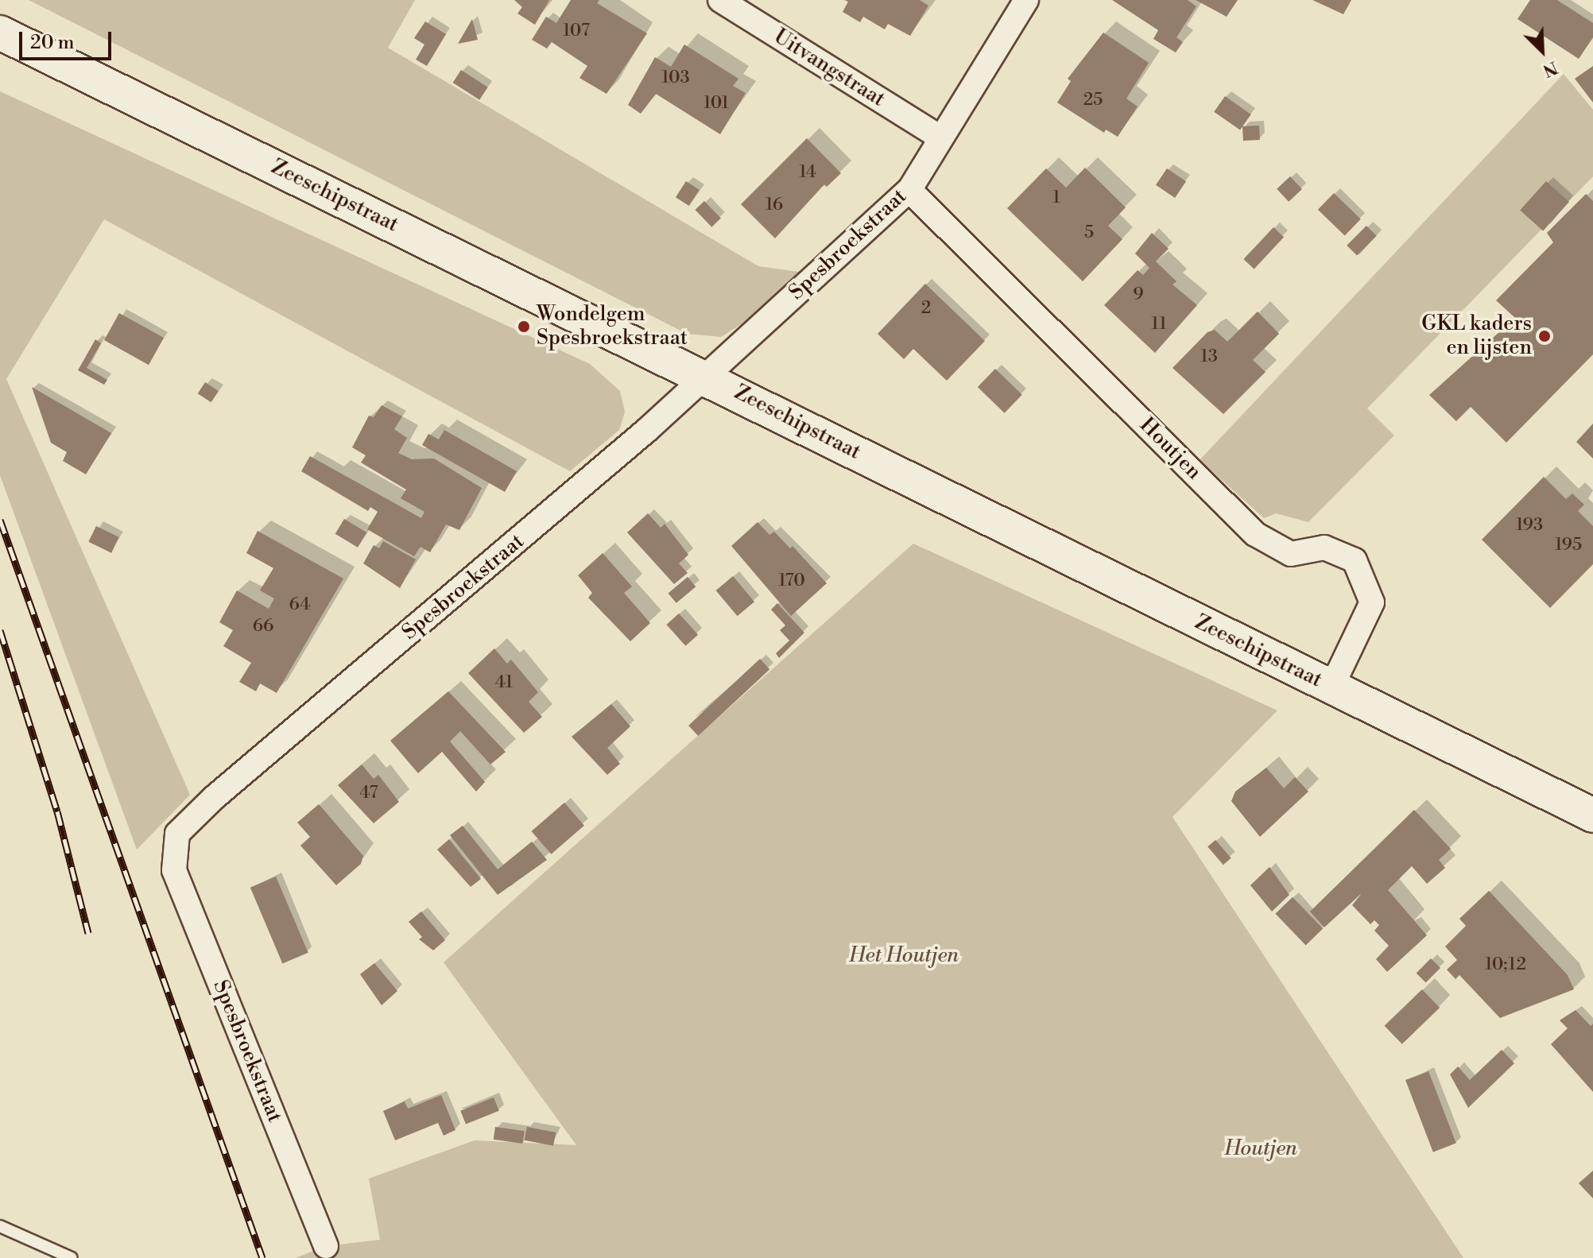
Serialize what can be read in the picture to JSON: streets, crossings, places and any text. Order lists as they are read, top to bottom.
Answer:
{
  "streets": {
    "main road": ["Zeeschipstraat"],
    "street": ["Uitvangstraat", "Spesbroekstraat", "Houtjen"]
  },
  "crossings": [
    ["Uitvangstraat", "Spesbroekstraat"],
    ["Zeeschipstraat", "Spesbroekstraat"],
    ["Zeeschipstraat", "Houtjen"],
    ["Spesbroekstraat", "Houtjen"]
  ],
  "parks": ["Het Houtjen", "Houtjen"],
  "places": ["Wondelgem Spesbroekstraat", "GKL kaders en lijsten"],
  "house_numbers": [
    "107",
    "103",
    "25",
    "101",
    "14",
    "1",
    "16",
    "5",
    "9",
    "2",
    "11",
    "13",
    "193",
    "195",
    "170",
    "64",
    "66",
    "41",
    "47",
    "10;12"
  ],
  "scale_bar": "20 m",
  "north": "bottom right"
}
